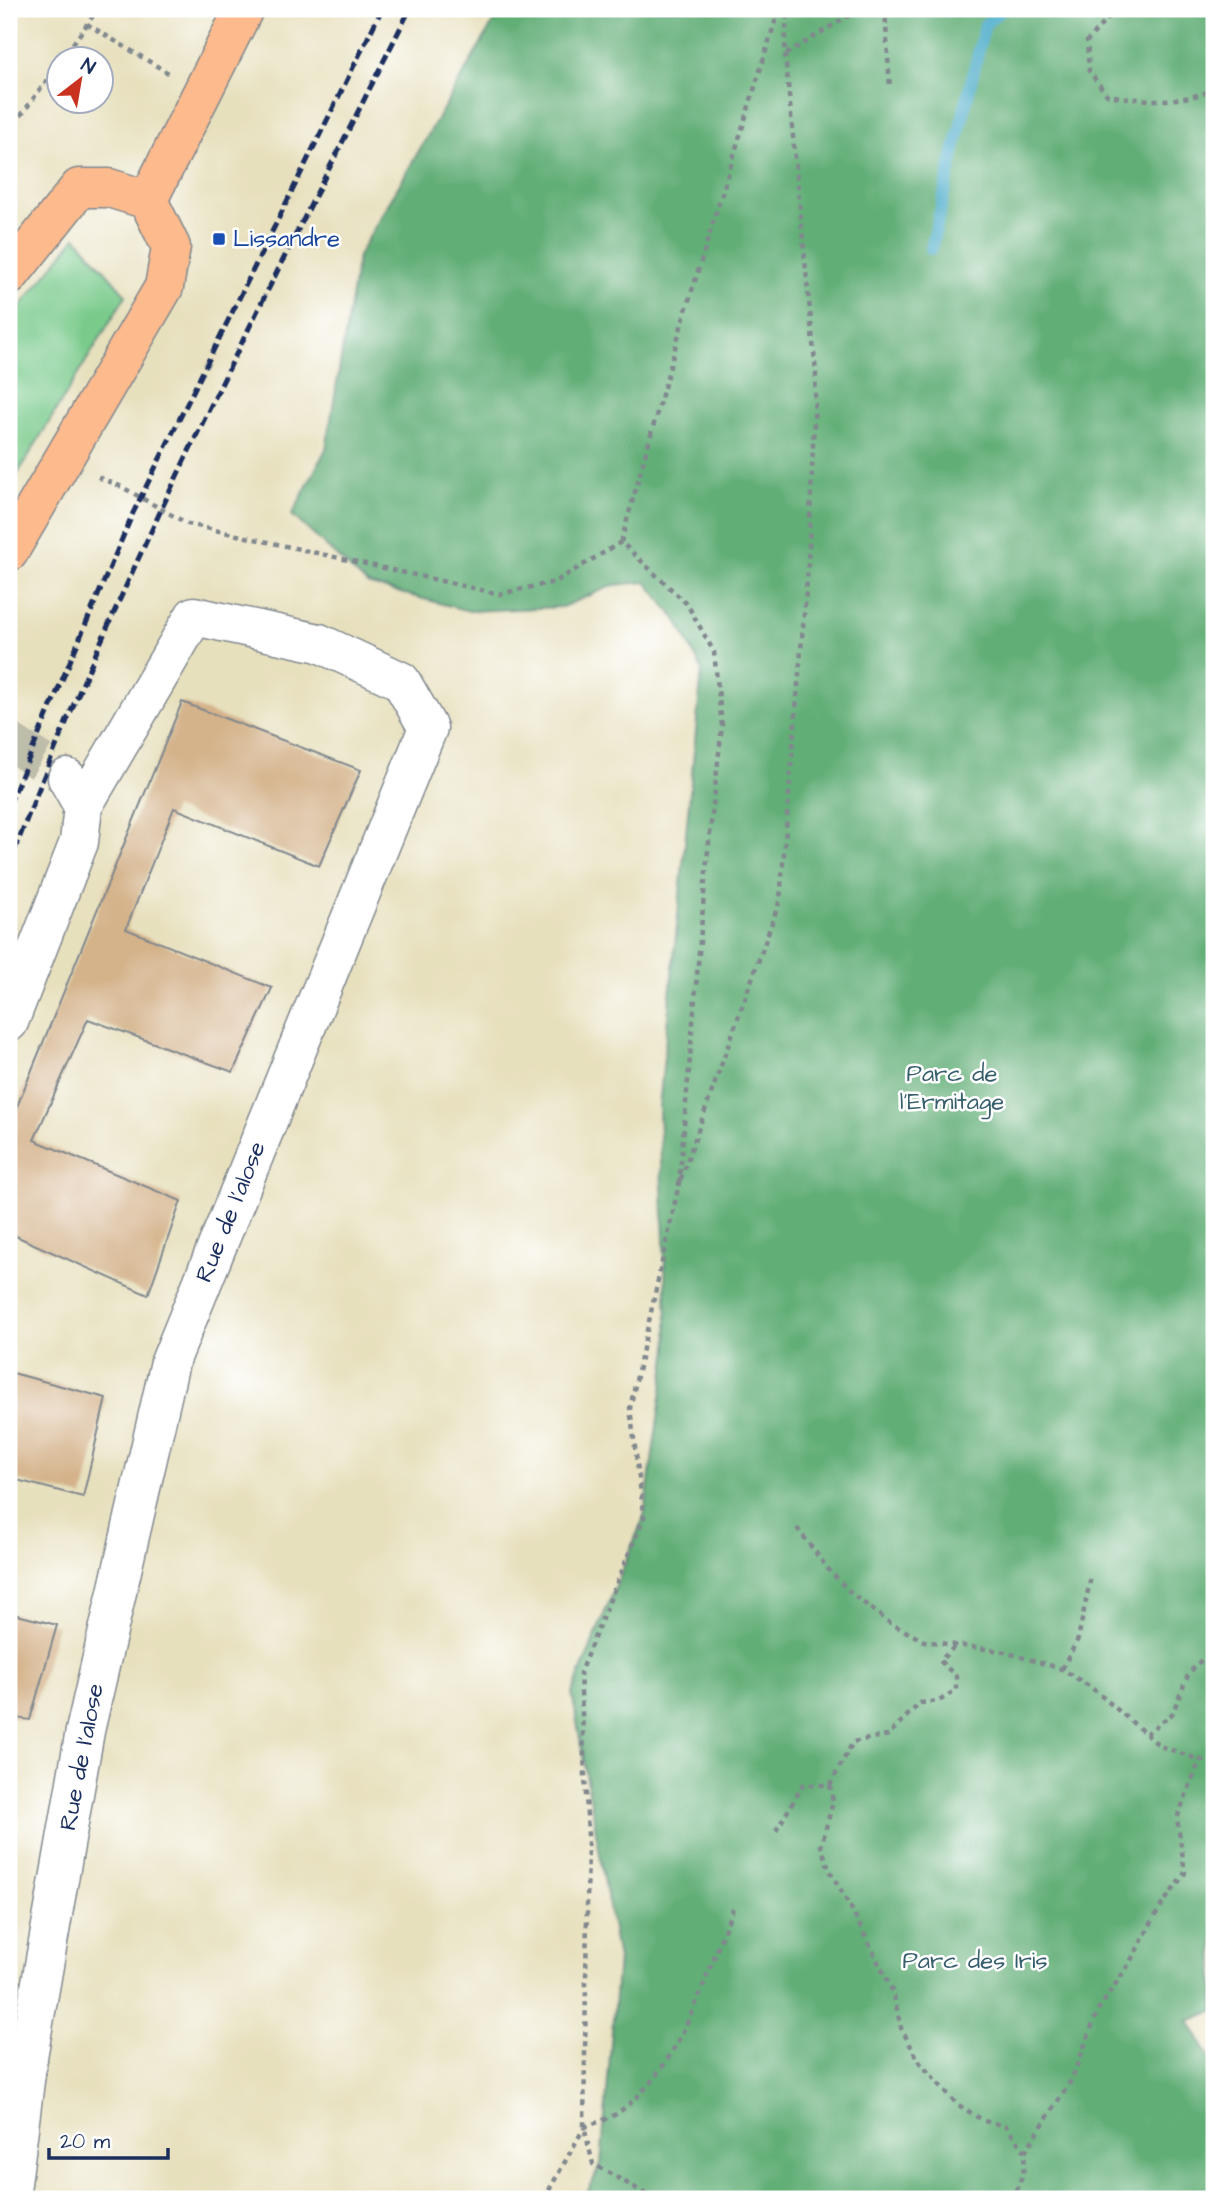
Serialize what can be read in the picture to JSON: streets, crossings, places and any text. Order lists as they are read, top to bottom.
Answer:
{
  "streets": {
    "street": ["Rue de l'alose"]
  },
  "parks": ["Parc de l'Ermitage", "Parc des Iris"],
  "places": {
    "transit": ["Lissandre"]
  },
  "scale_bar": "20 m",
  "north": "top right"
}
